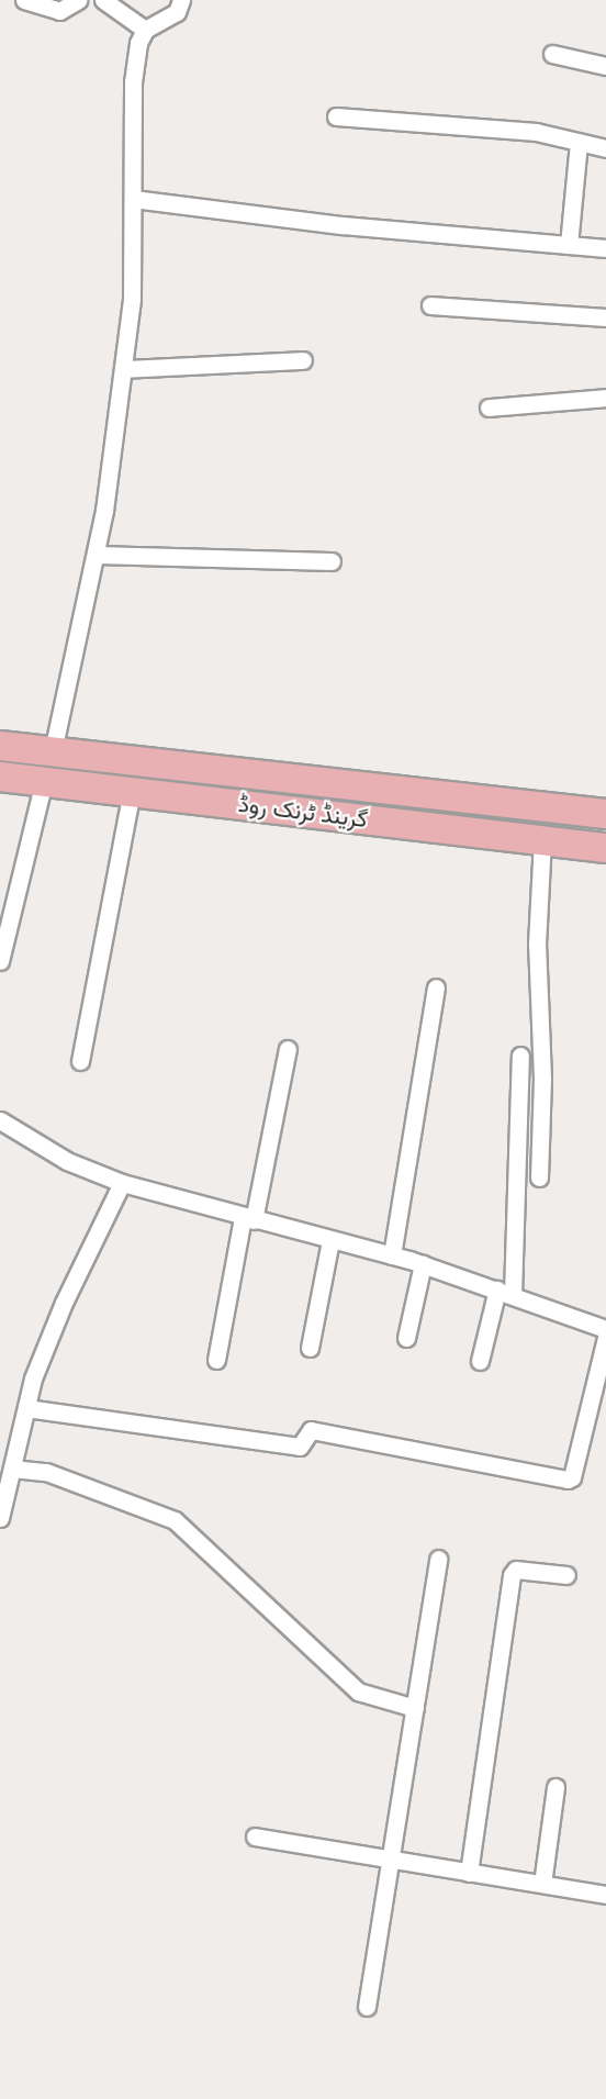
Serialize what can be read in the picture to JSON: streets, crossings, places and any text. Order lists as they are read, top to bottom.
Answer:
{
  "streets": {
    "highway": ["گرینڈ ٹرنک روڈ"]
  }
}
